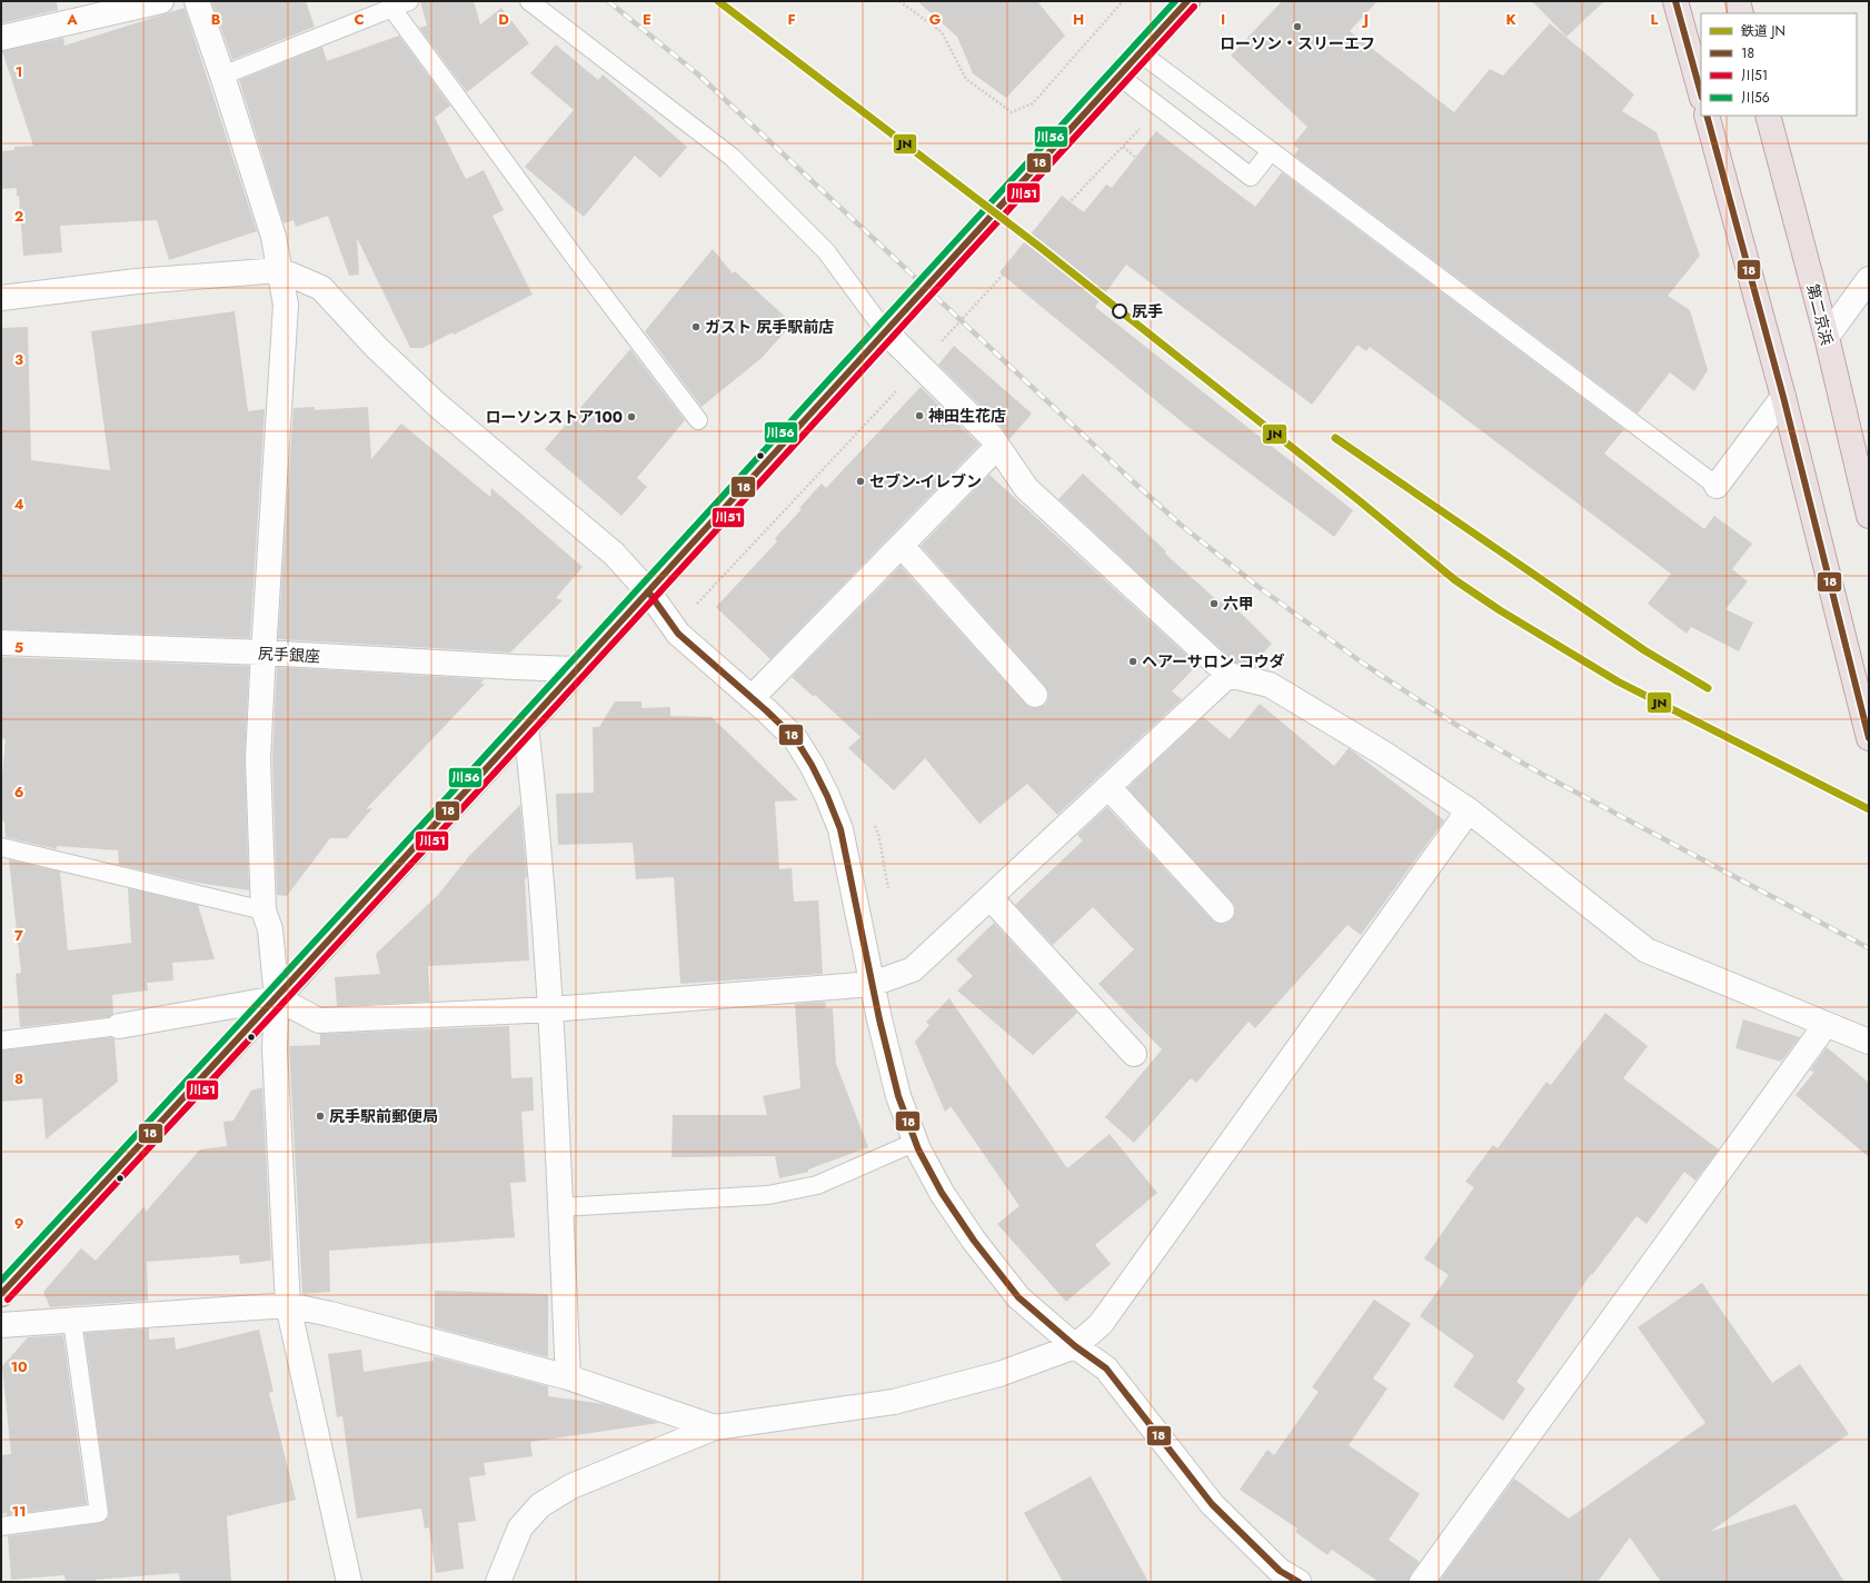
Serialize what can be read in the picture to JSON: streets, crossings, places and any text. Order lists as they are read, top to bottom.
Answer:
{
  "streets": {
    "highway": ["第二京浜"],
    "street": ["尻手銀座"]
  },
  "places": [
    "ローソン・スリーエフ",
    "尻手",
    "ガスト 尻手駅前店",
    "神田生花店",
    "ローソンストア100",
    "セブン-イレブン",
    "六甲",
    "ヘアーサロン コウダ",
    "尻手駅前郵便局"
  ],
  "lines": [
    "rail line JN",
    "transit line 18",
    "transit line 川56",
    "transit line 川51"
  ],
  "legend": [
    "鉄道 JN",
    "18",
    "川51",
    "川56"
  ],
  "grid": {
    "columns": [
      "A",
      "B",
      "C",
      "D",
      "E",
      "F",
      "G",
      "H",
      "I",
      "J",
      "K",
      "L"
    ],
    "rows": [
      "1",
      "2",
      "3",
      "4",
      "5",
      "6",
      "7",
      "8",
      "9",
      "10",
      "11"
    ]
  }
}
